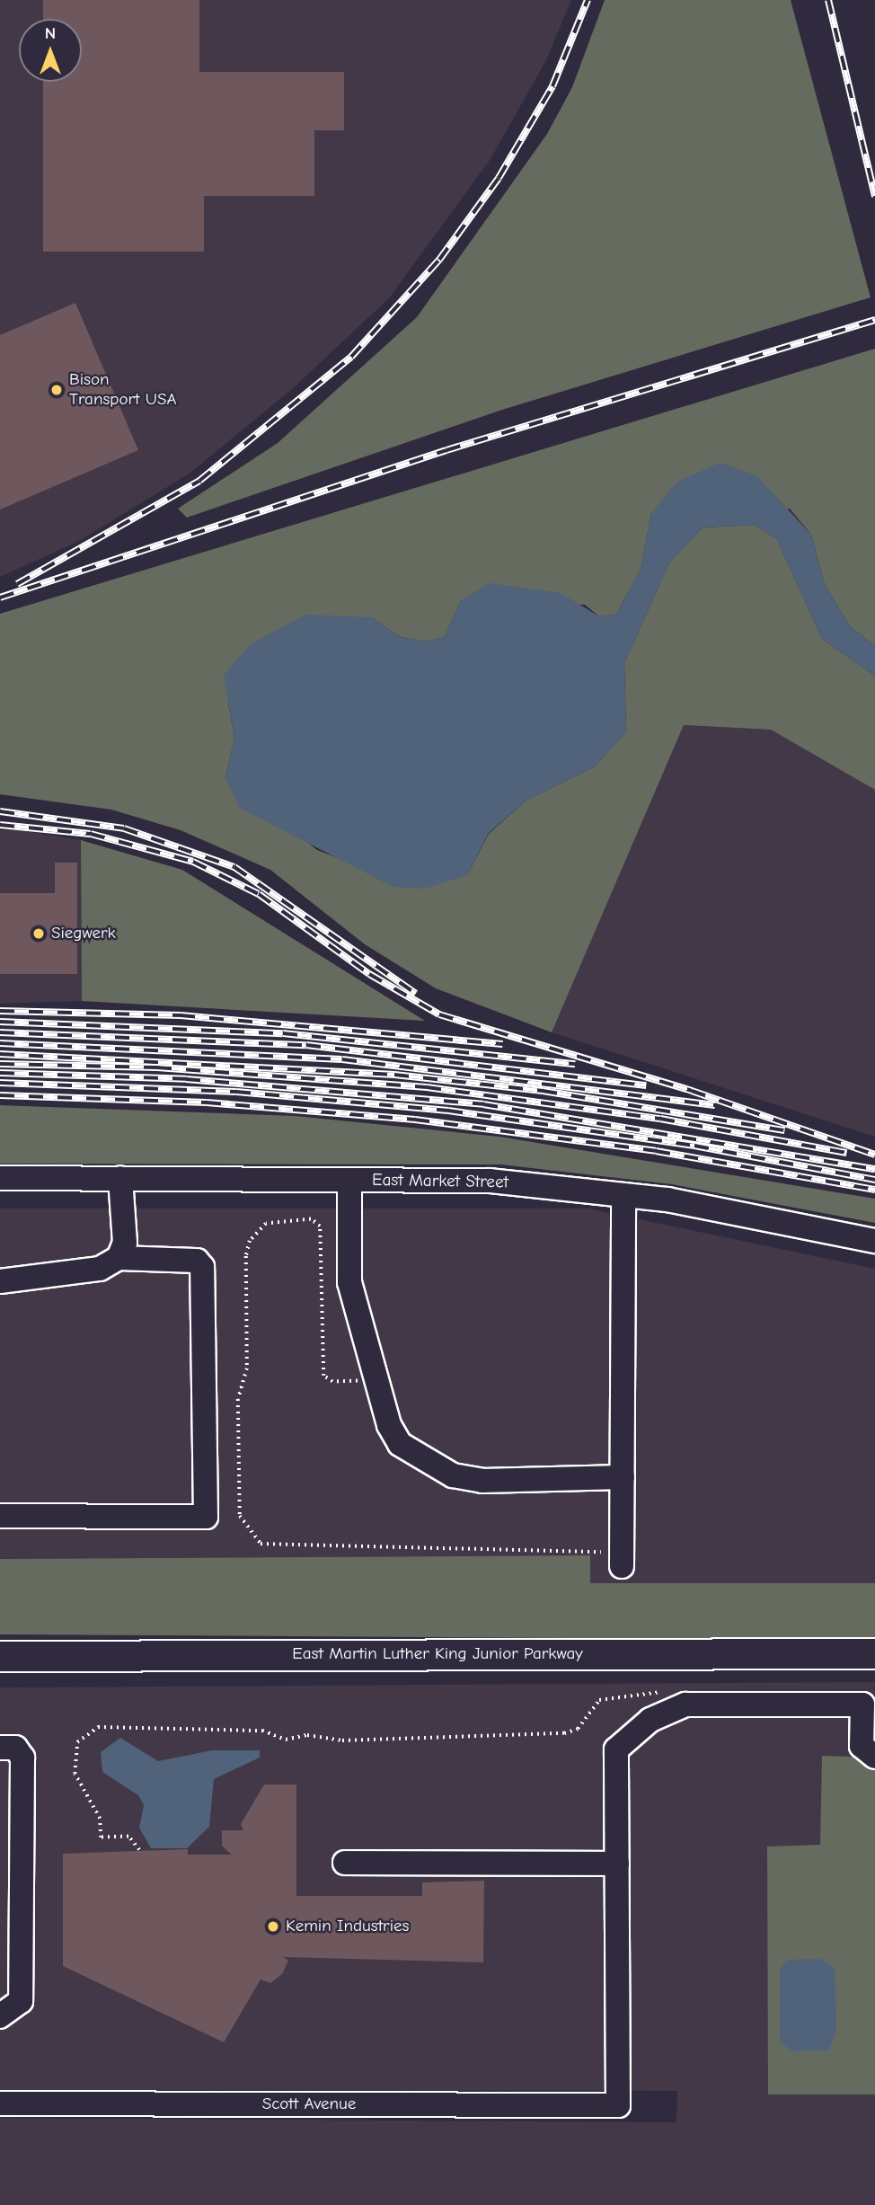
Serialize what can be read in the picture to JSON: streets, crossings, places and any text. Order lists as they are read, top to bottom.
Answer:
{
  "streets": {
    "main road": ["East Martin Luther King Junior Parkway"],
    "street": ["East Market Street", "Scott Avenue"]
  },
  "places": ["Bison Transport USA", "Siegwerk", "Kemin Industries"],
  "north": "top"
}
